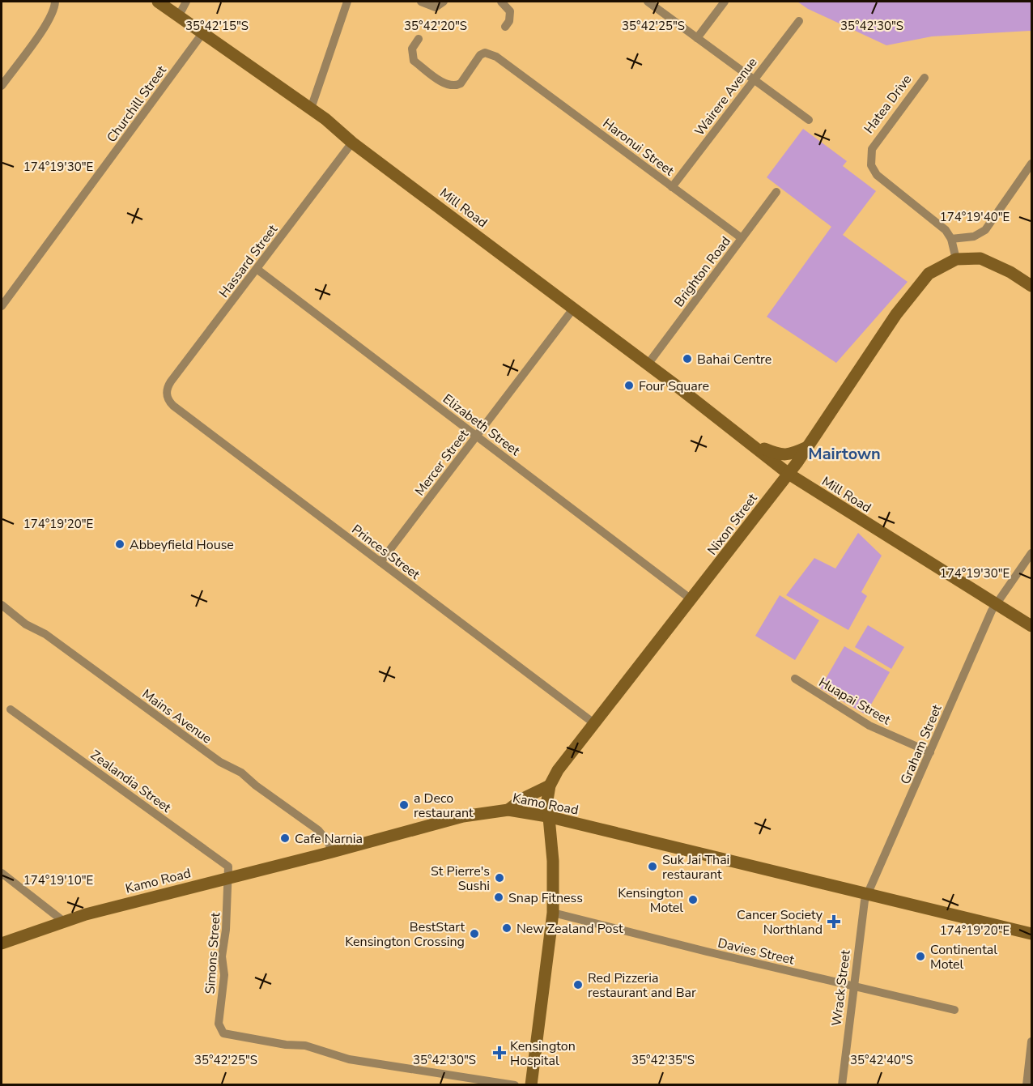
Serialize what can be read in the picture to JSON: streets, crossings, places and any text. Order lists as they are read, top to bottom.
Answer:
{
  "streets": {
    "main road": ["Mill Road", "Nixon Street", "Kamo Road"],
    "street": [
      "Wairere Avenue",
      "Churchill Street",
      "Hatea Drive",
      "Haronui Street",
      "Hassard Street",
      "Brighton Road",
      "Elizabeth Street",
      "Mercer Street",
      "Princes Street",
      "Huapai Street",
      "Mains Avenue",
      "Graham Street",
      "Zealandia Street",
      "Davies Street",
      "Simons Street",
      "Wrack Street"
    ]
  },
  "crossings": [
    ["Wairere Avenue", "Haronui Street"],
    ["Churchill Street", "Mill Road"],
    ["Hatea Drive", "Nixon Street"],
    ["Haronui Street", "Brighton Road"],
    ["Mill Road", "Hassard Street"],
    ["Mill Road", "Brighton Road"],
    ["Mill Road", "Mercer Street"],
    ["Mill Road", "Nixon Street"],
    ["Mill Road", "Graham Street"],
    ["Hassard Street", "Elizabeth Street"],
    ["Hassard Street", "Princes Street"],
    ["Elizabeth Street", "Mercer Street"],
    ["Elizabeth Street", "Nixon Street"],
    ["Mercer Street", "Princes Street"],
    ["Nixon Street", "Princes Street"],
    ["Nixon Street", "Kamo Road"],
    ["Nixon Street", "Davies Street"],
    ["Huapai Street", "Graham Street"],
    ["Mains Avenue", "Kamo Road"],
    ["Graham Street", "Kamo Road"],
    ["Graham Street", "Wrack Street"],
    ["Zealandia Street", "Kamo Road"],
    ["Zealandia Street", "Simons Street"],
    ["Kamo Road", "Simons Street"],
    ["Kamo Road", "Wrack Street"],
    ["Davies Street", "Wrack Street"]
  ],
  "districts": ["Mairtown"],
  "places": {
    "other": [
      "Bahai Centre",
      "Four Square",
      "Abbeyfield House",
      "a Deco restaurant",
      "Cafe Narnia",
      "Suk Jai Thai restaurant",
      "St Pierre's Sushi",
      "Snap Fitness",
      "Kensington Motel",
      "New Zealand Post",
      "BestStart Kensington Crossing",
      "Continental Motel",
      "Red Pizzeria restaurant and Bar"
    ],
    "health": ["Cancer Society Northland", "Kensington Hospital"]
  },
  "coordinates": [
    "35°42'15\"S",
    "35°42'20\"S",
    "35°42'25\"S",
    "35°42'30\"S",
    "174°19'30\"E",
    "174°19'40\"E",
    "174°19'20\"E",
    "174°19'10\"E",
    "35°42'35\"S",
    "35°42'40\"S"
  ]
}
